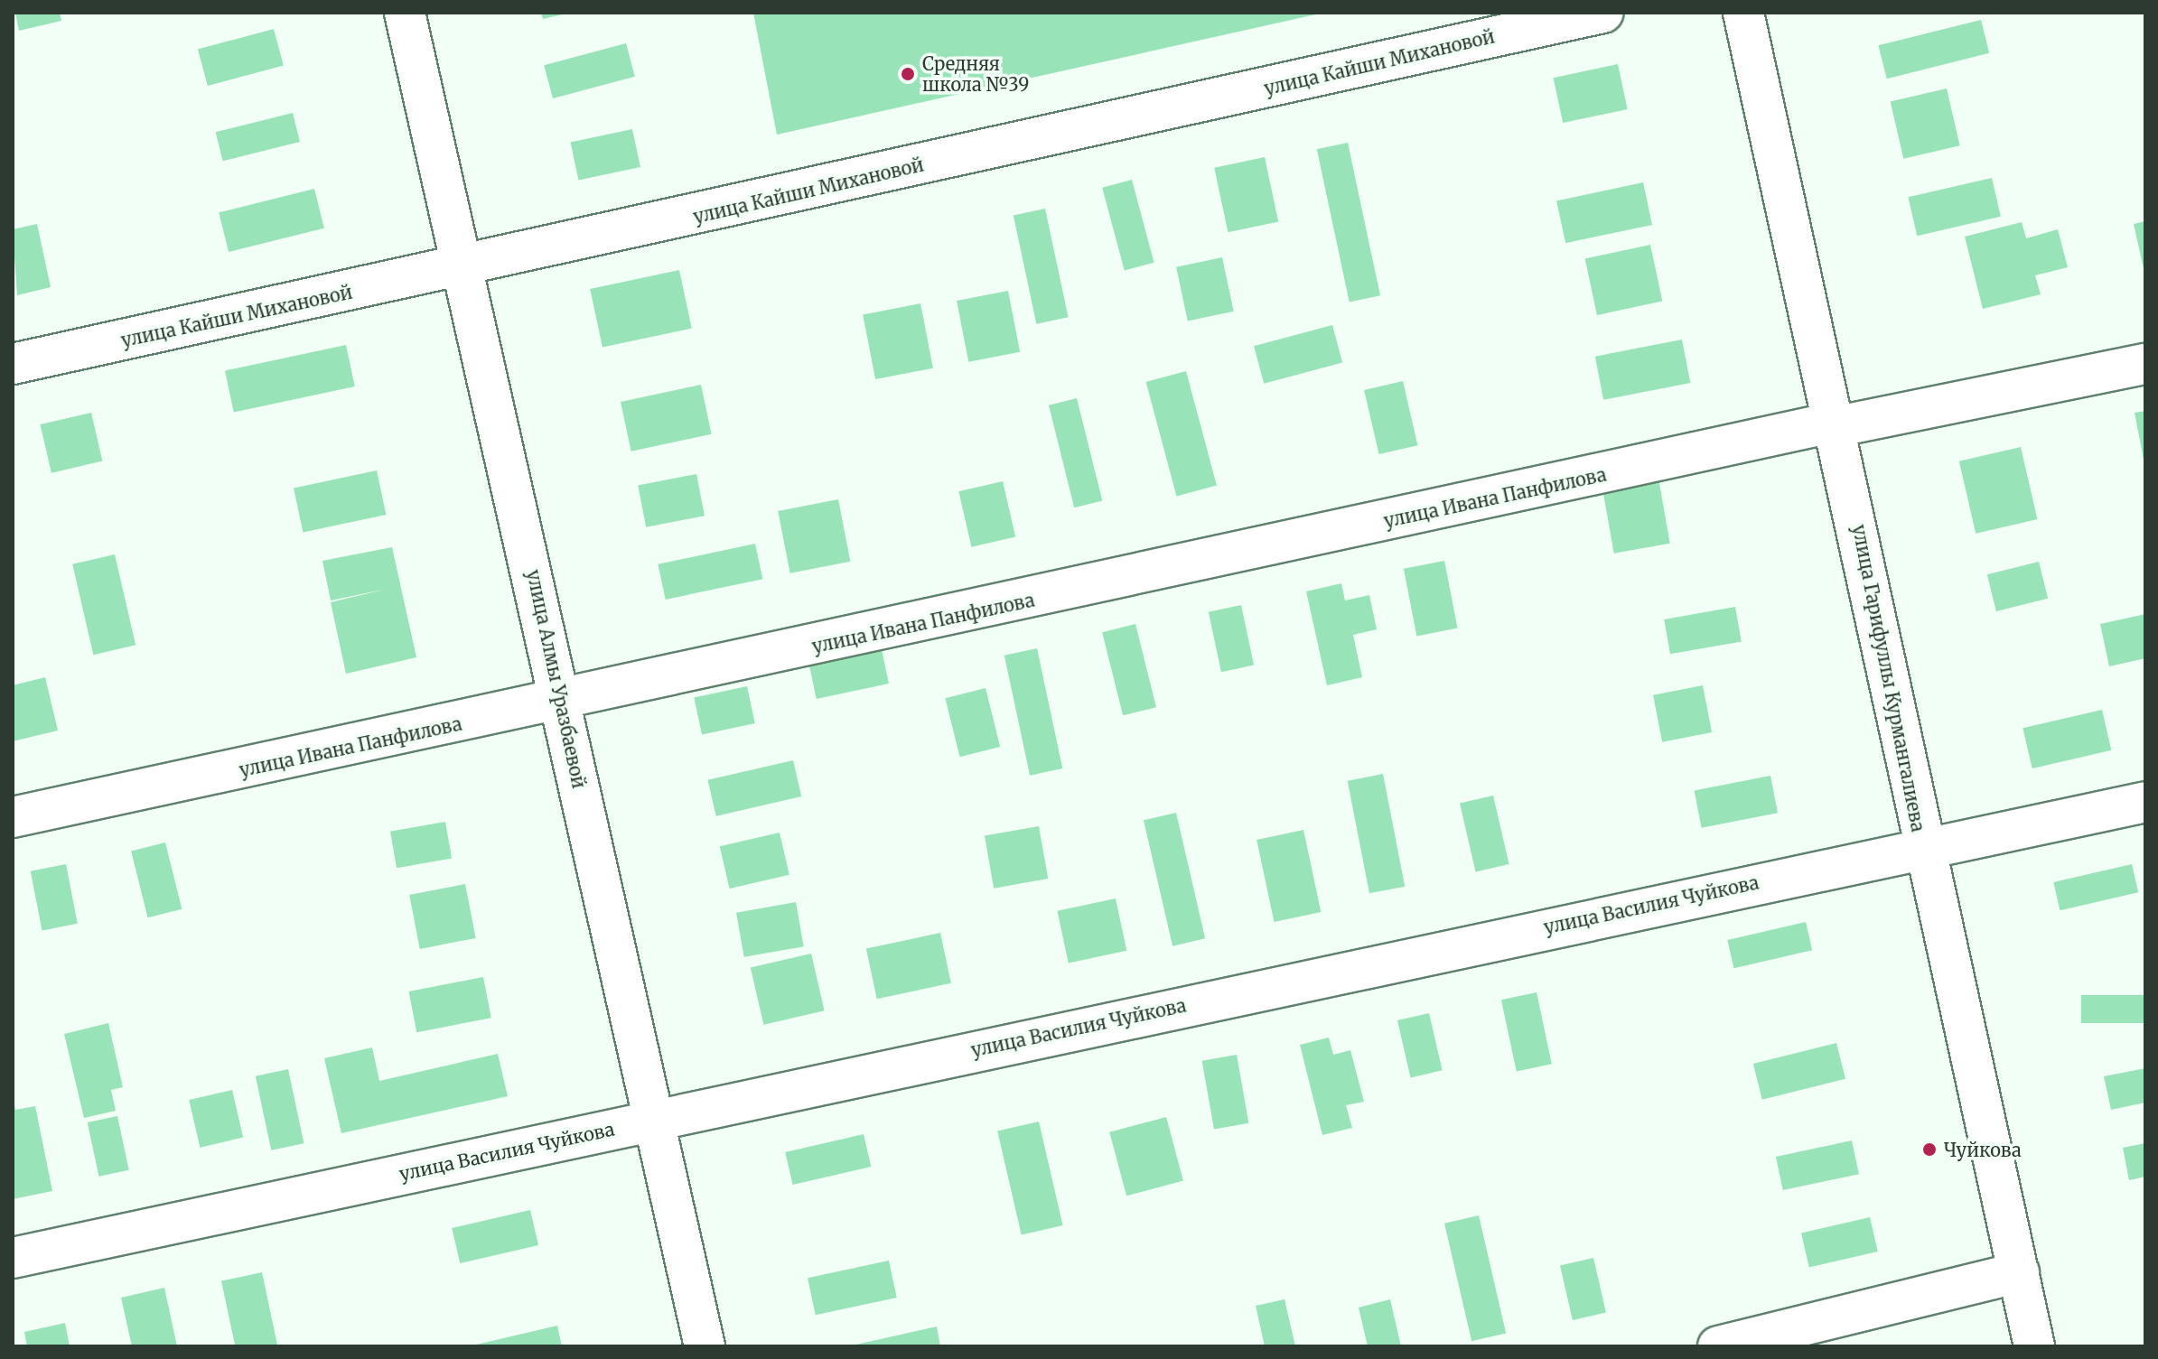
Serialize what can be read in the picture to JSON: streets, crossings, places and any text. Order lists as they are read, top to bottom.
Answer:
{
  "streets": {
    "street": [
      "улица Кайши Михановой",
      "улица Ивана Панфилова",
      "улица Гарифуллы Курмангалиева",
      "улица Алмы Уразбаевой",
      "улица Василия Чуйкова"
    ]
  },
  "crossings": [
    ["улица Кайши Михановой", "улица Алмы Уразбаевой"],
    ["улица Ивана Панфилова", "улица Гарифуллы Курмангалиева"],
    ["улица Ивана Панфилова", "улица Алмы Уразбаевой"],
    ["улица Гарифуллы Курмангалиева", "улица Василия Чуйкова"],
    ["улица Алмы Уразбаевой", "улица Василия Чуйкова"]
  ],
  "places": ["Средняя школа №39", "Чуйкова"]
}
